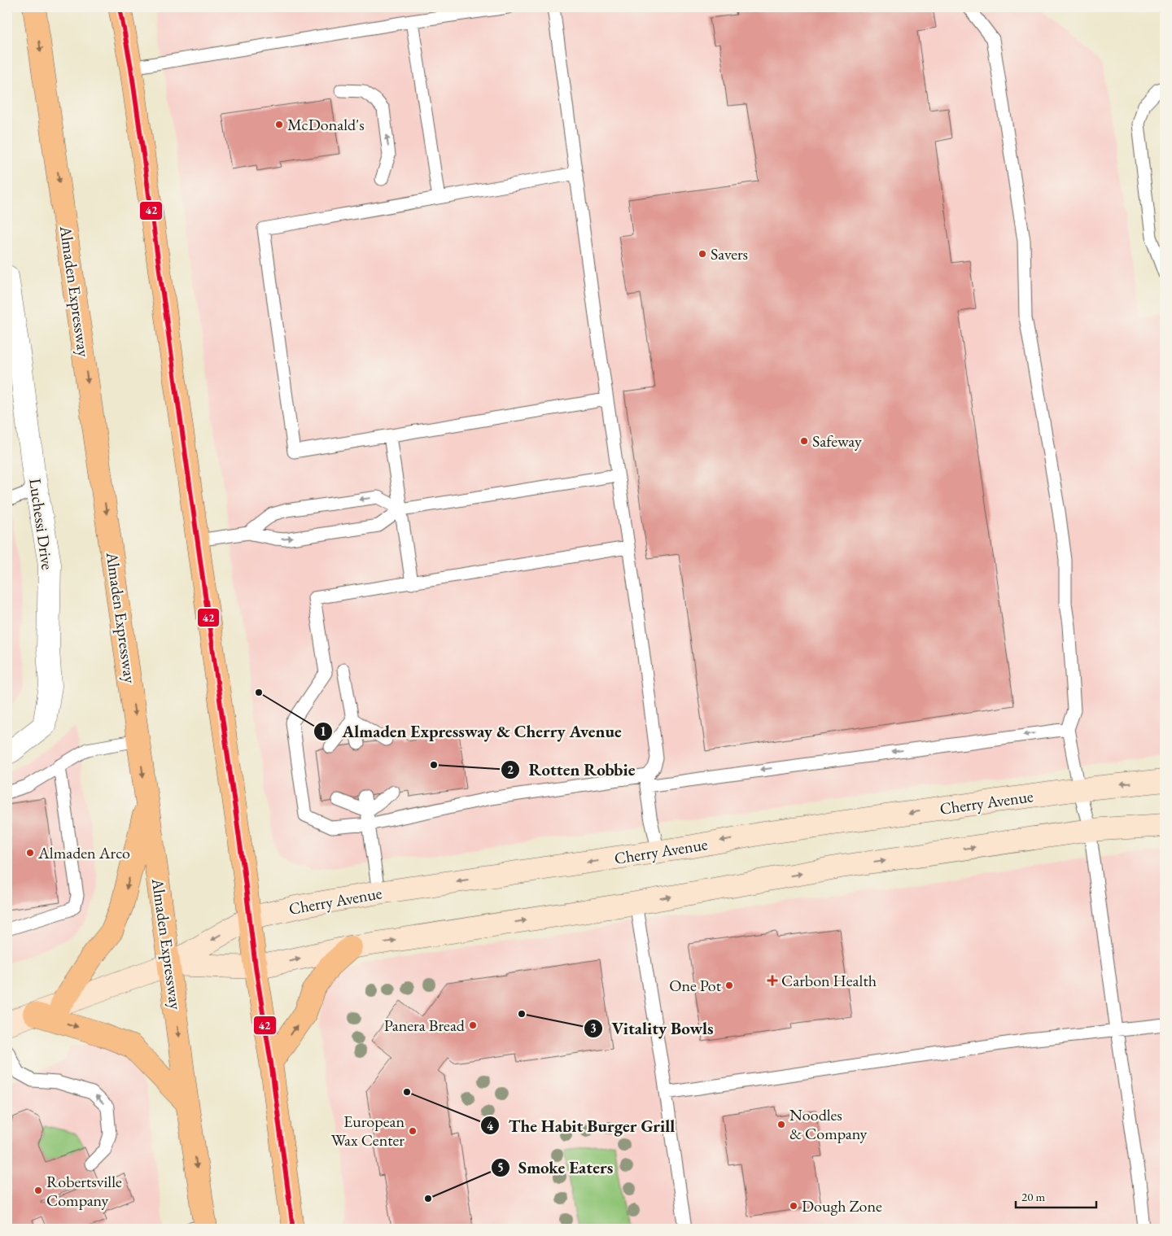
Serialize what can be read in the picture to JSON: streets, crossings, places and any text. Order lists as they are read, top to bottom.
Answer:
{
  "streets": {
    "main road": ["Almaden Expressway"],
    "street": ["Luchessi Drive", "Cherry Avenue"]
  },
  "crossings": [
    ["Almaden Expressway", "Cherry Avenue"]
  ],
  "places": {
    "other": [
      "McDonald's",
      "Savers",
      "Safeway",
      "Almaden Expressway & Cherry Avenue",
      "Rotten Robbie",
      "Almaden Arco",
      "One Pot",
      "Vitality Bowls",
      "Panera Bread",
      "The Habit Burger Grill",
      "Noodles & Company",
      "European Wax Center",
      "Robertsville Company",
      "Smoke Eaters",
      "Dough Zone"
    ],
    "health": ["Carbon Health"]
  },
  "lines": ["transit line 42"],
  "scale_bar": "20 m"
}
